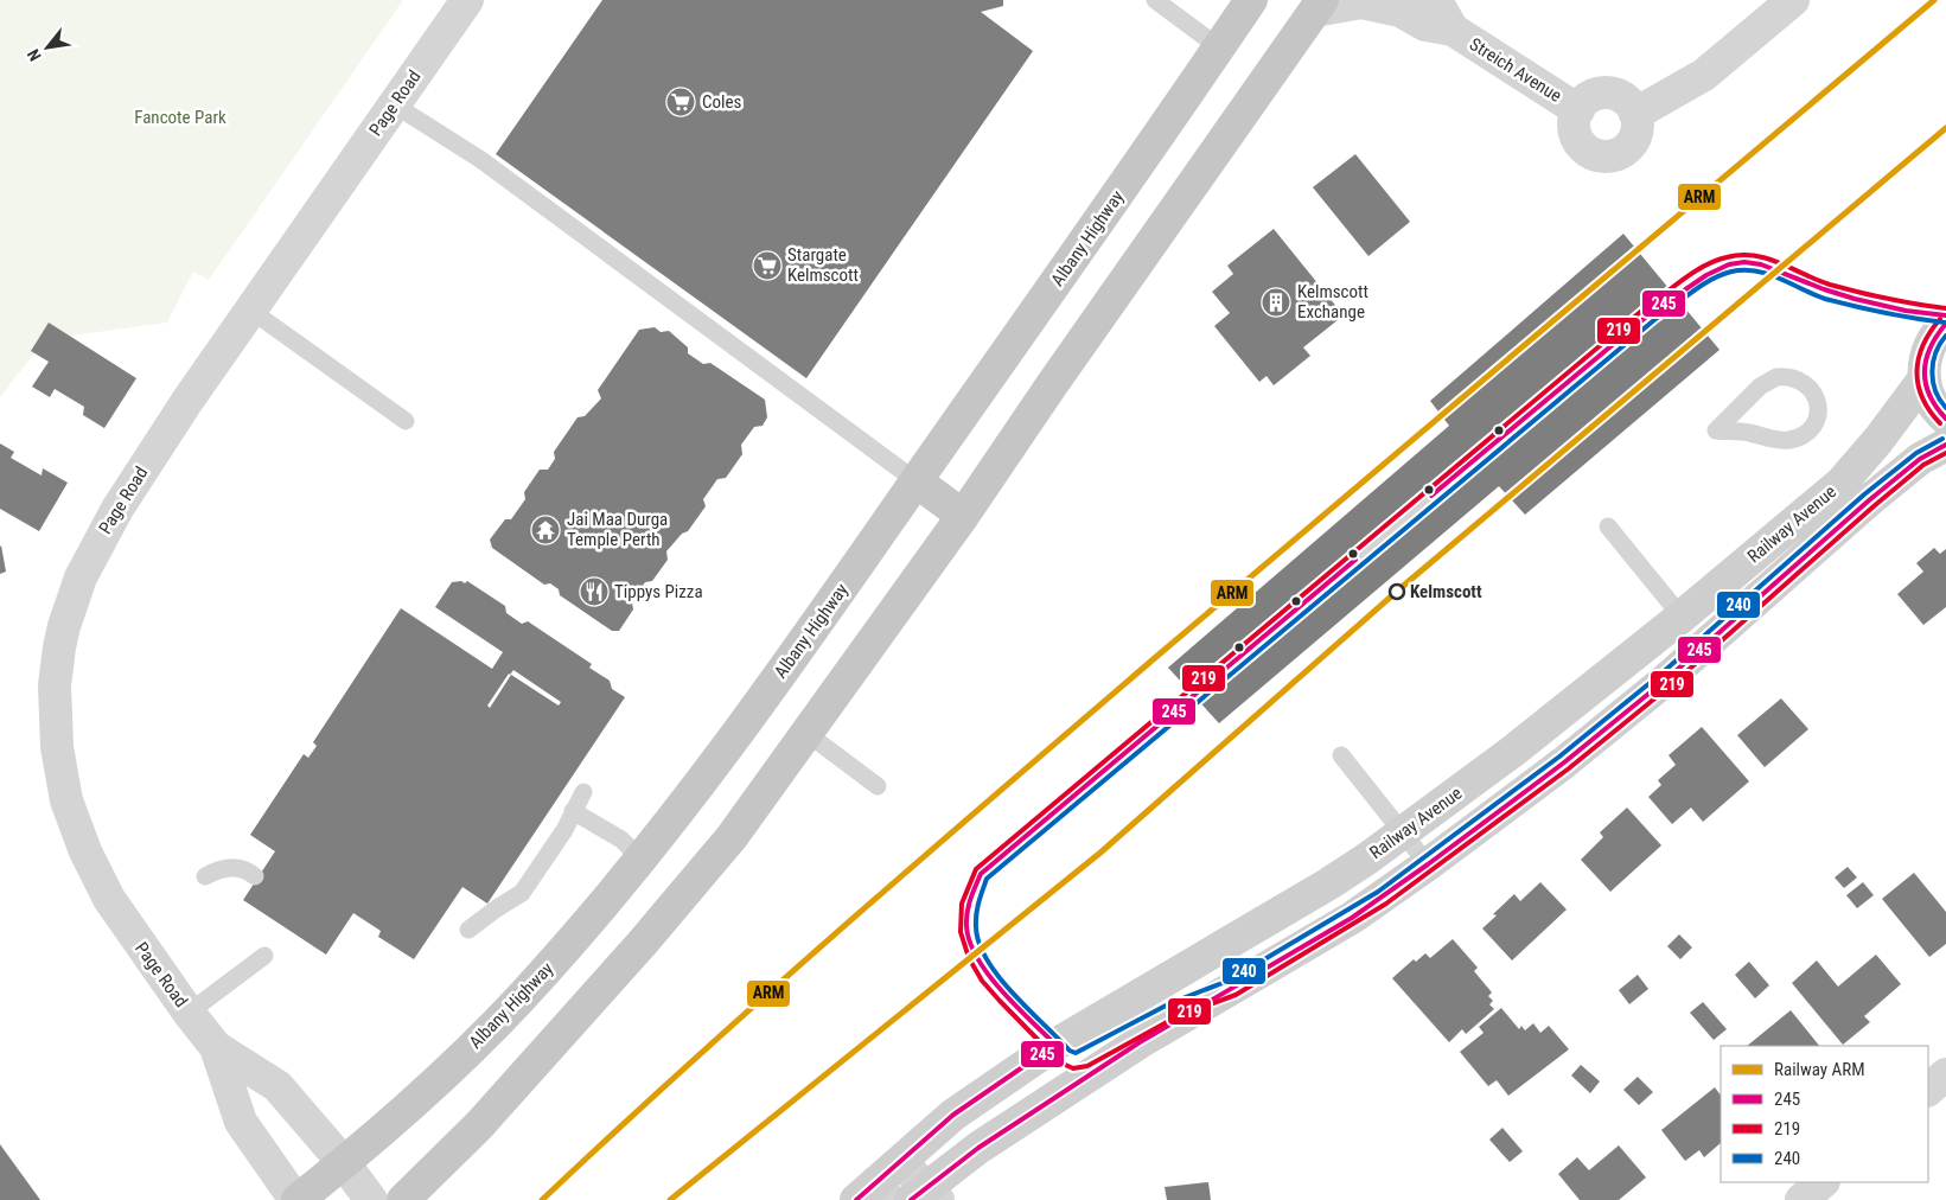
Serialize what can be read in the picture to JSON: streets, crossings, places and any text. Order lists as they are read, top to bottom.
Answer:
{
  "streets": {
    "highway": ["Albany Highway"],
    "main road": ["Railway Avenue"],
    "street": ["Streich Avenue", "Page Road"]
  },
  "crossings": [
    ["Page Road", "Albany Highway"]
  ],
  "parks": ["Fancote Park"],
  "places": {
    "supermarket": ["Coles", "Stargate Kelmscott"],
    "building": ["Kelmscott Exchange"],
    "temple": ["Jai Maa Durga Temple Perth"],
    "restaurant": ["Tippys Pizza"],
    "other": ["Kelmscott"]
  },
  "lines": [
    "rail line ARM",
    "transit line 219",
    "transit line 245",
    "transit line 240"
  ],
  "legend": [
    "Railway ARM",
    "245",
    "219",
    "240"
  ],
  "north": "bottom left"
}
